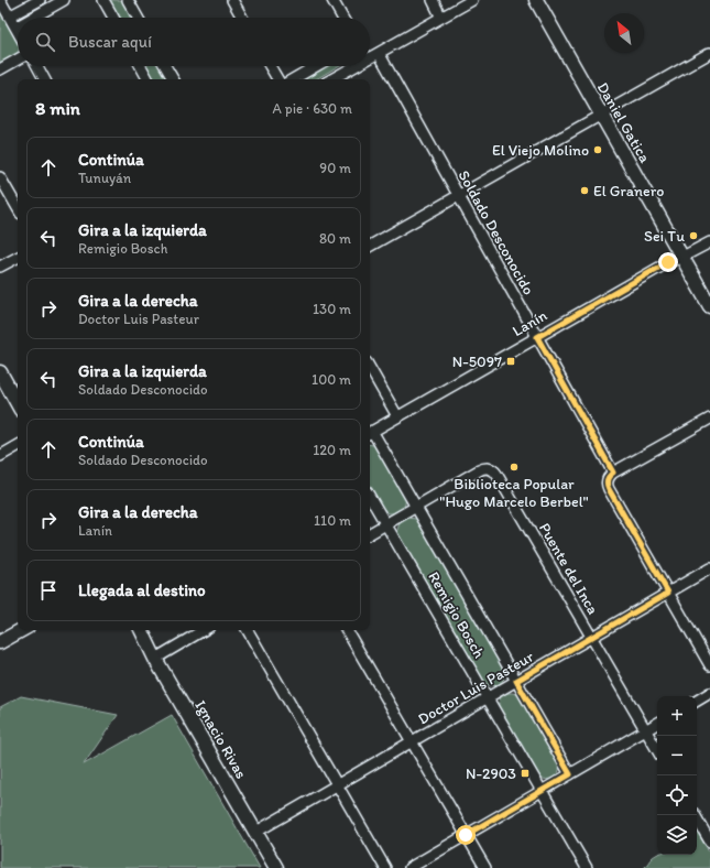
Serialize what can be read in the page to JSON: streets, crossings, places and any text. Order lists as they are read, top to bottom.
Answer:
{
  "streets": {
    "main road": ["Daniel Gatica", "Ignacio Rivas"],
    "street": [
      "Soldado Desconocido",
      "Lanín",
      "Puente del Inca",
      "Remigio Bosch",
      "Doctor Luis Pasteur"
    ]
  },
  "crossings": [
    ["Daniel Gatica", "Lanín"],
    ["Soldado Desconocido", "Lanín"],
    ["Soldado Desconocido", "Doctor Luis Pasteur"],
    ["Lanín", "Remigio Bosch"],
    ["Puente del Inca", "Remigio Bosch"],
    ["Puente del Inca", "Doctor Luis Pasteur"],
    ["Remigio Bosch", "Doctor Luis Pasteur"],
    ["Doctor Luis Pasteur", "Ignacio Rivas"]
  ],
  "places": {
    "other": [
      "El Viejo Molino",
      "El Granero",
      "Sei Tu",
      "Biblioteca Popular \"Hugo Marcelo Berbel\""
    ],
    "transit": ["N-5097", "N-2903"]
  },
  "north": "top left",
  "page": {
    "search": "Buscar aquí",
    "heading": ["8 min", "A pie · 630 m"],
    "list": [
      ["Continúa", "Tunuyán", "90 m"],
      ["Gira a la izquierda", "Remigio Bosch", "80 m"],
      ["Gira a la derecha", "Doctor Luis Pasteur", "130 m"],
      ["Gira a la izquierda", "Soldado Desconocido", "100 m"],
      ["Continúa", "Soldado Desconocido", "120 m"],
      ["Gira a la derecha", "Lanín", "110 m"],
      "Llegada al destino"
    ],
    "map_buttons": ["+", "−"]
  }
}
